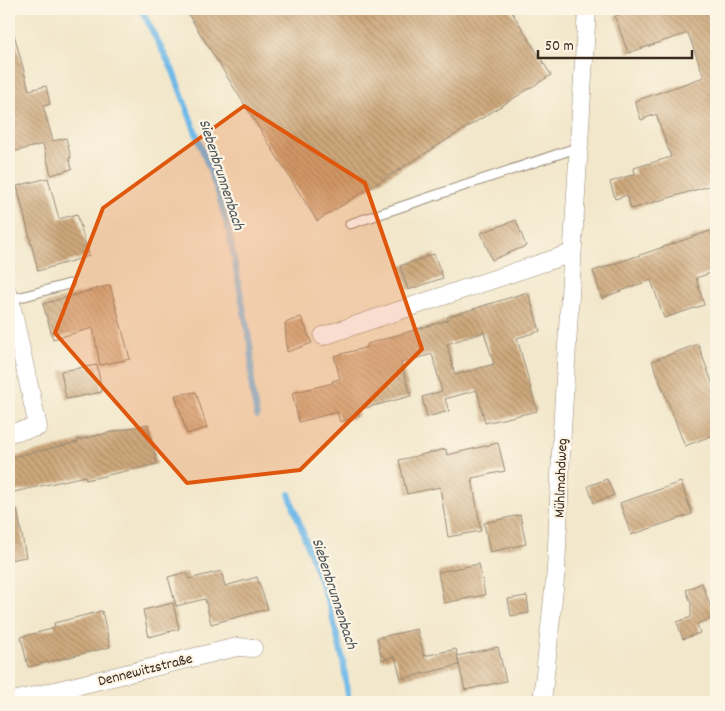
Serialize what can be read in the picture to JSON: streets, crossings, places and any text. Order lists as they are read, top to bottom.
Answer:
{
  "streets": {
    "street": ["Mühlmahdweg", "Dennewitzstraße"]
  },
  "water": ["Siebenbrunnenbach"],
  "scale_bar": "50 m"
}
